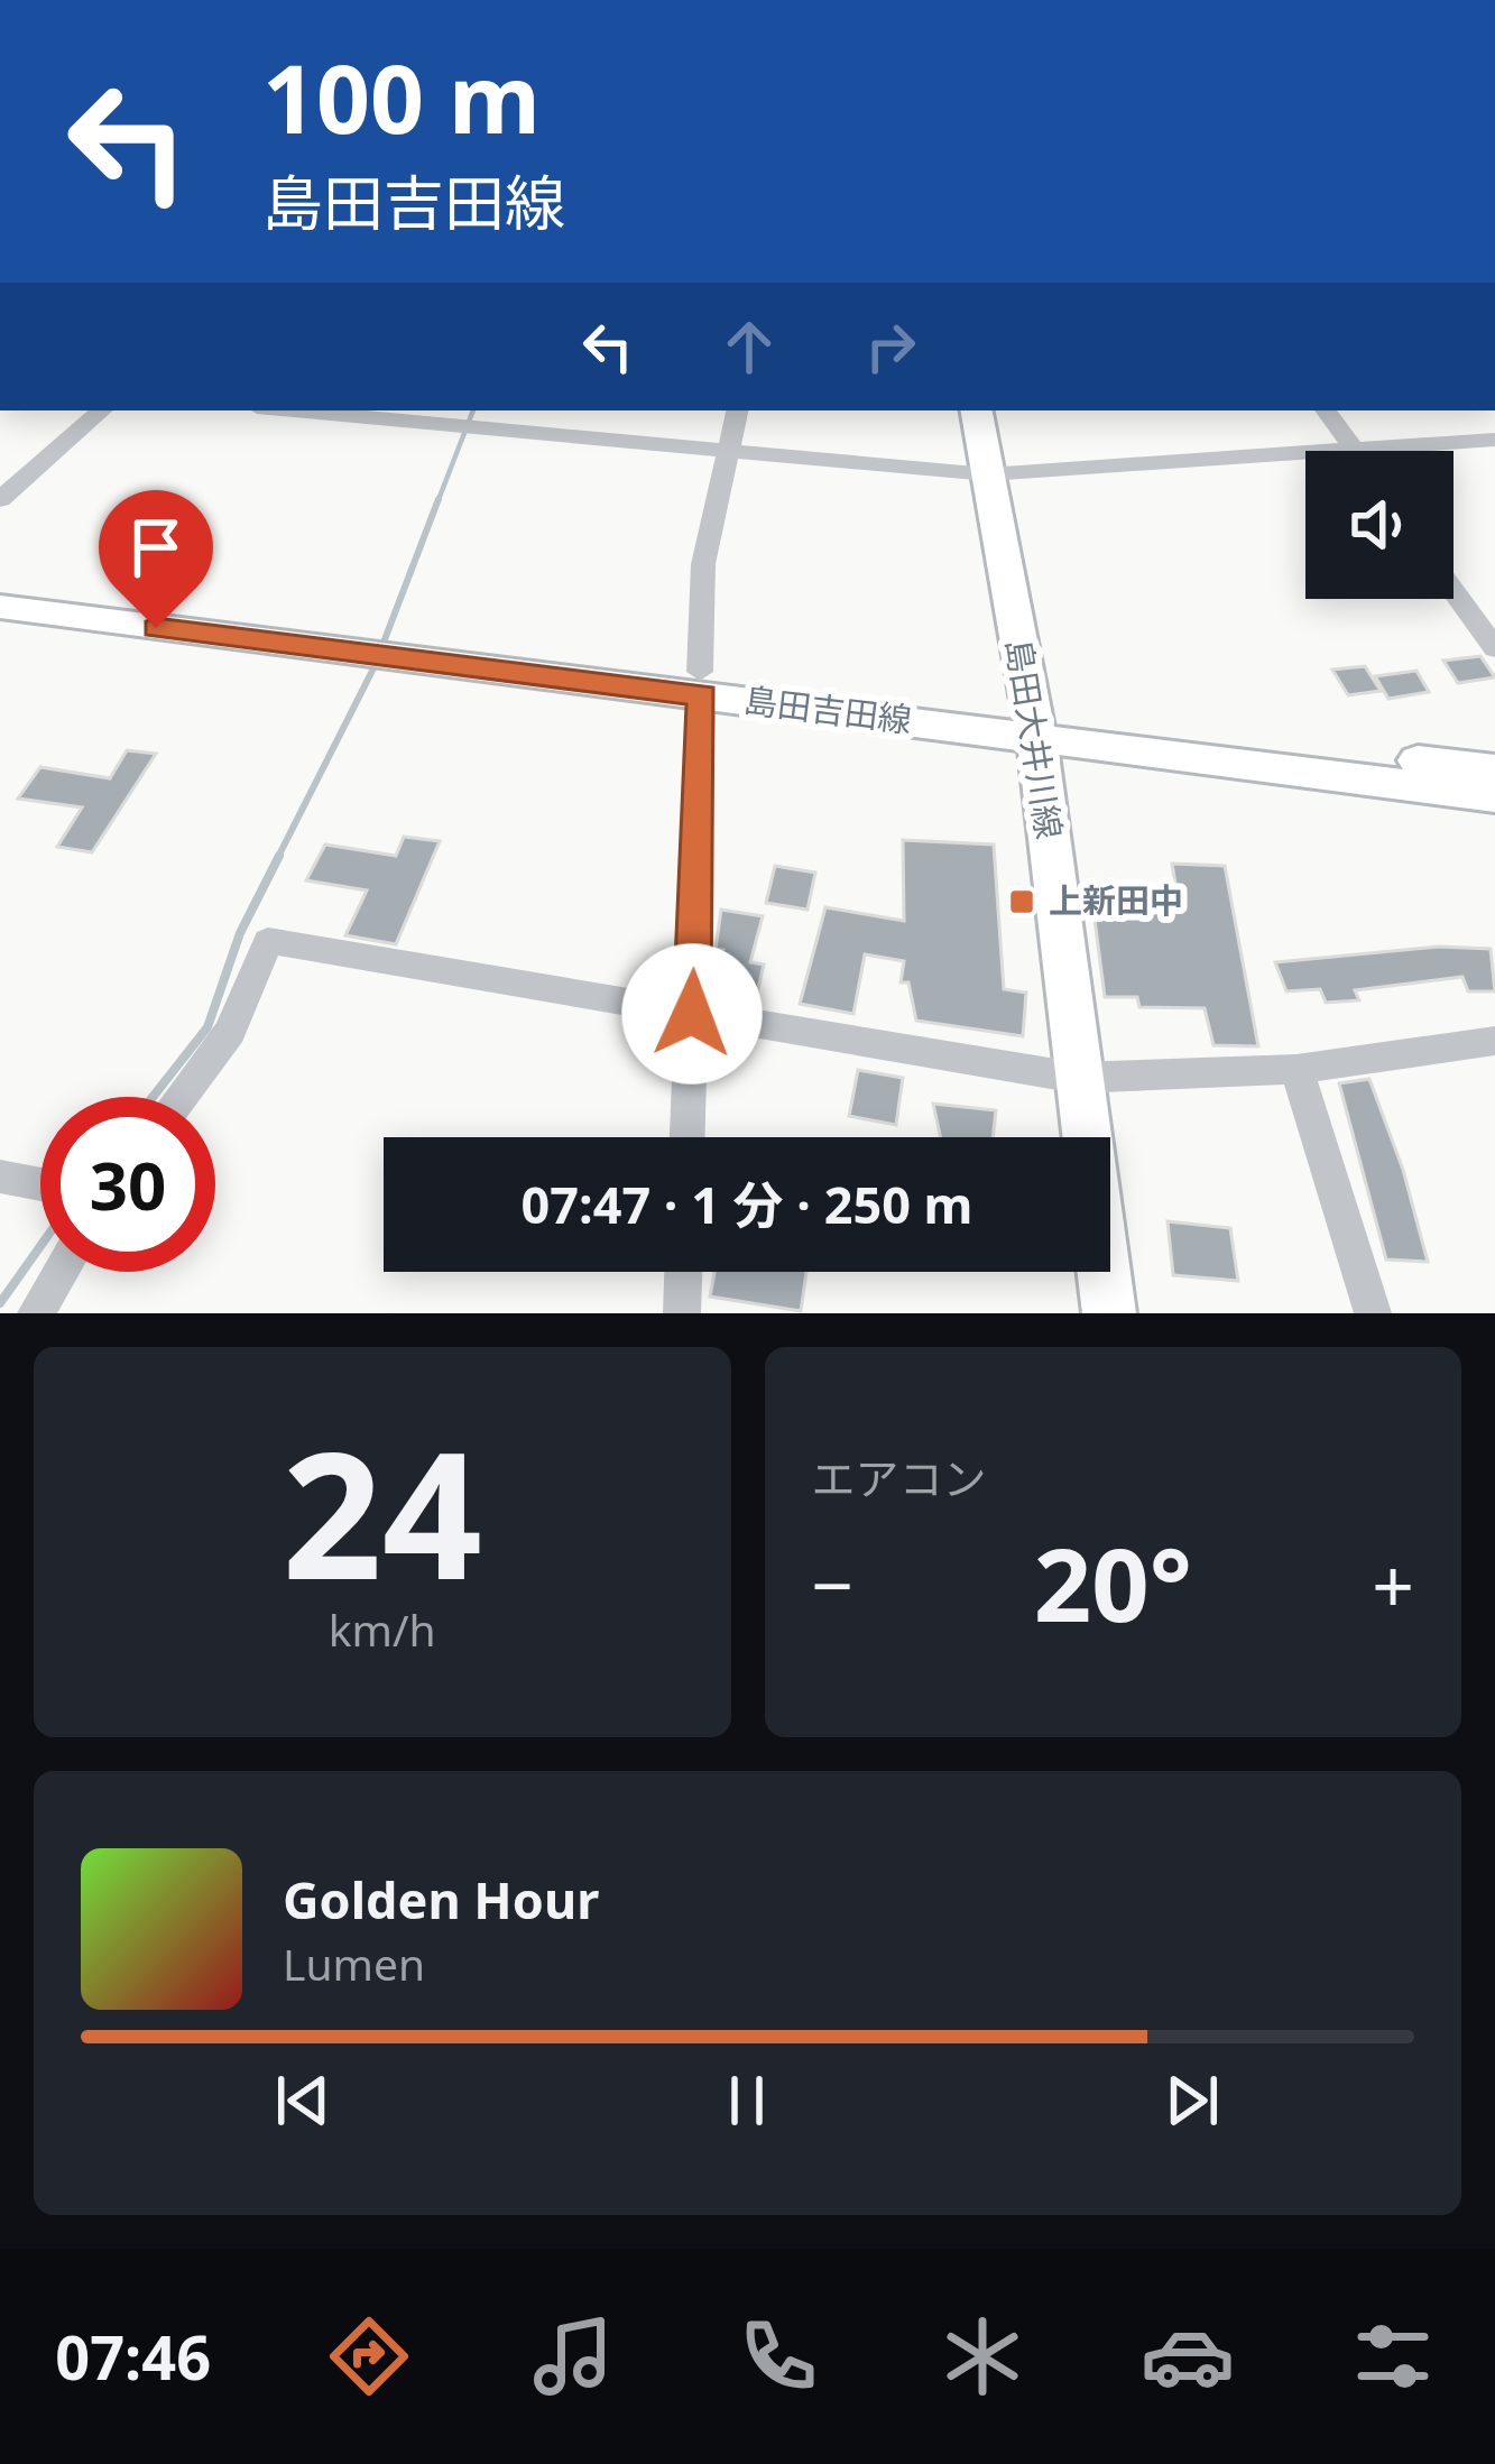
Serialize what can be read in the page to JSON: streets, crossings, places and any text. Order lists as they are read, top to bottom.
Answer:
{
  "streets": {
    "main road": ["島田吉田線", "島田大井川線"]
  },
  "crossings": [
    ["島田吉田線", "島田大井川線"]
  ],
  "places": {
    "transit": ["上新田中"]
  },
  "page": {
    "turn": ["100 m", "島田吉田線"],
    "limit": "30",
    "trip": "07:47 · 1 分 · 250 m",
    "tile": [
      ["24", "km/h"],
      "エアコン"
    ],
    "heat": ["−", "20°", "+"],
    "song": ["Golden Hour", "Lumen"],
    "tabs": "07:46"
  }
}
